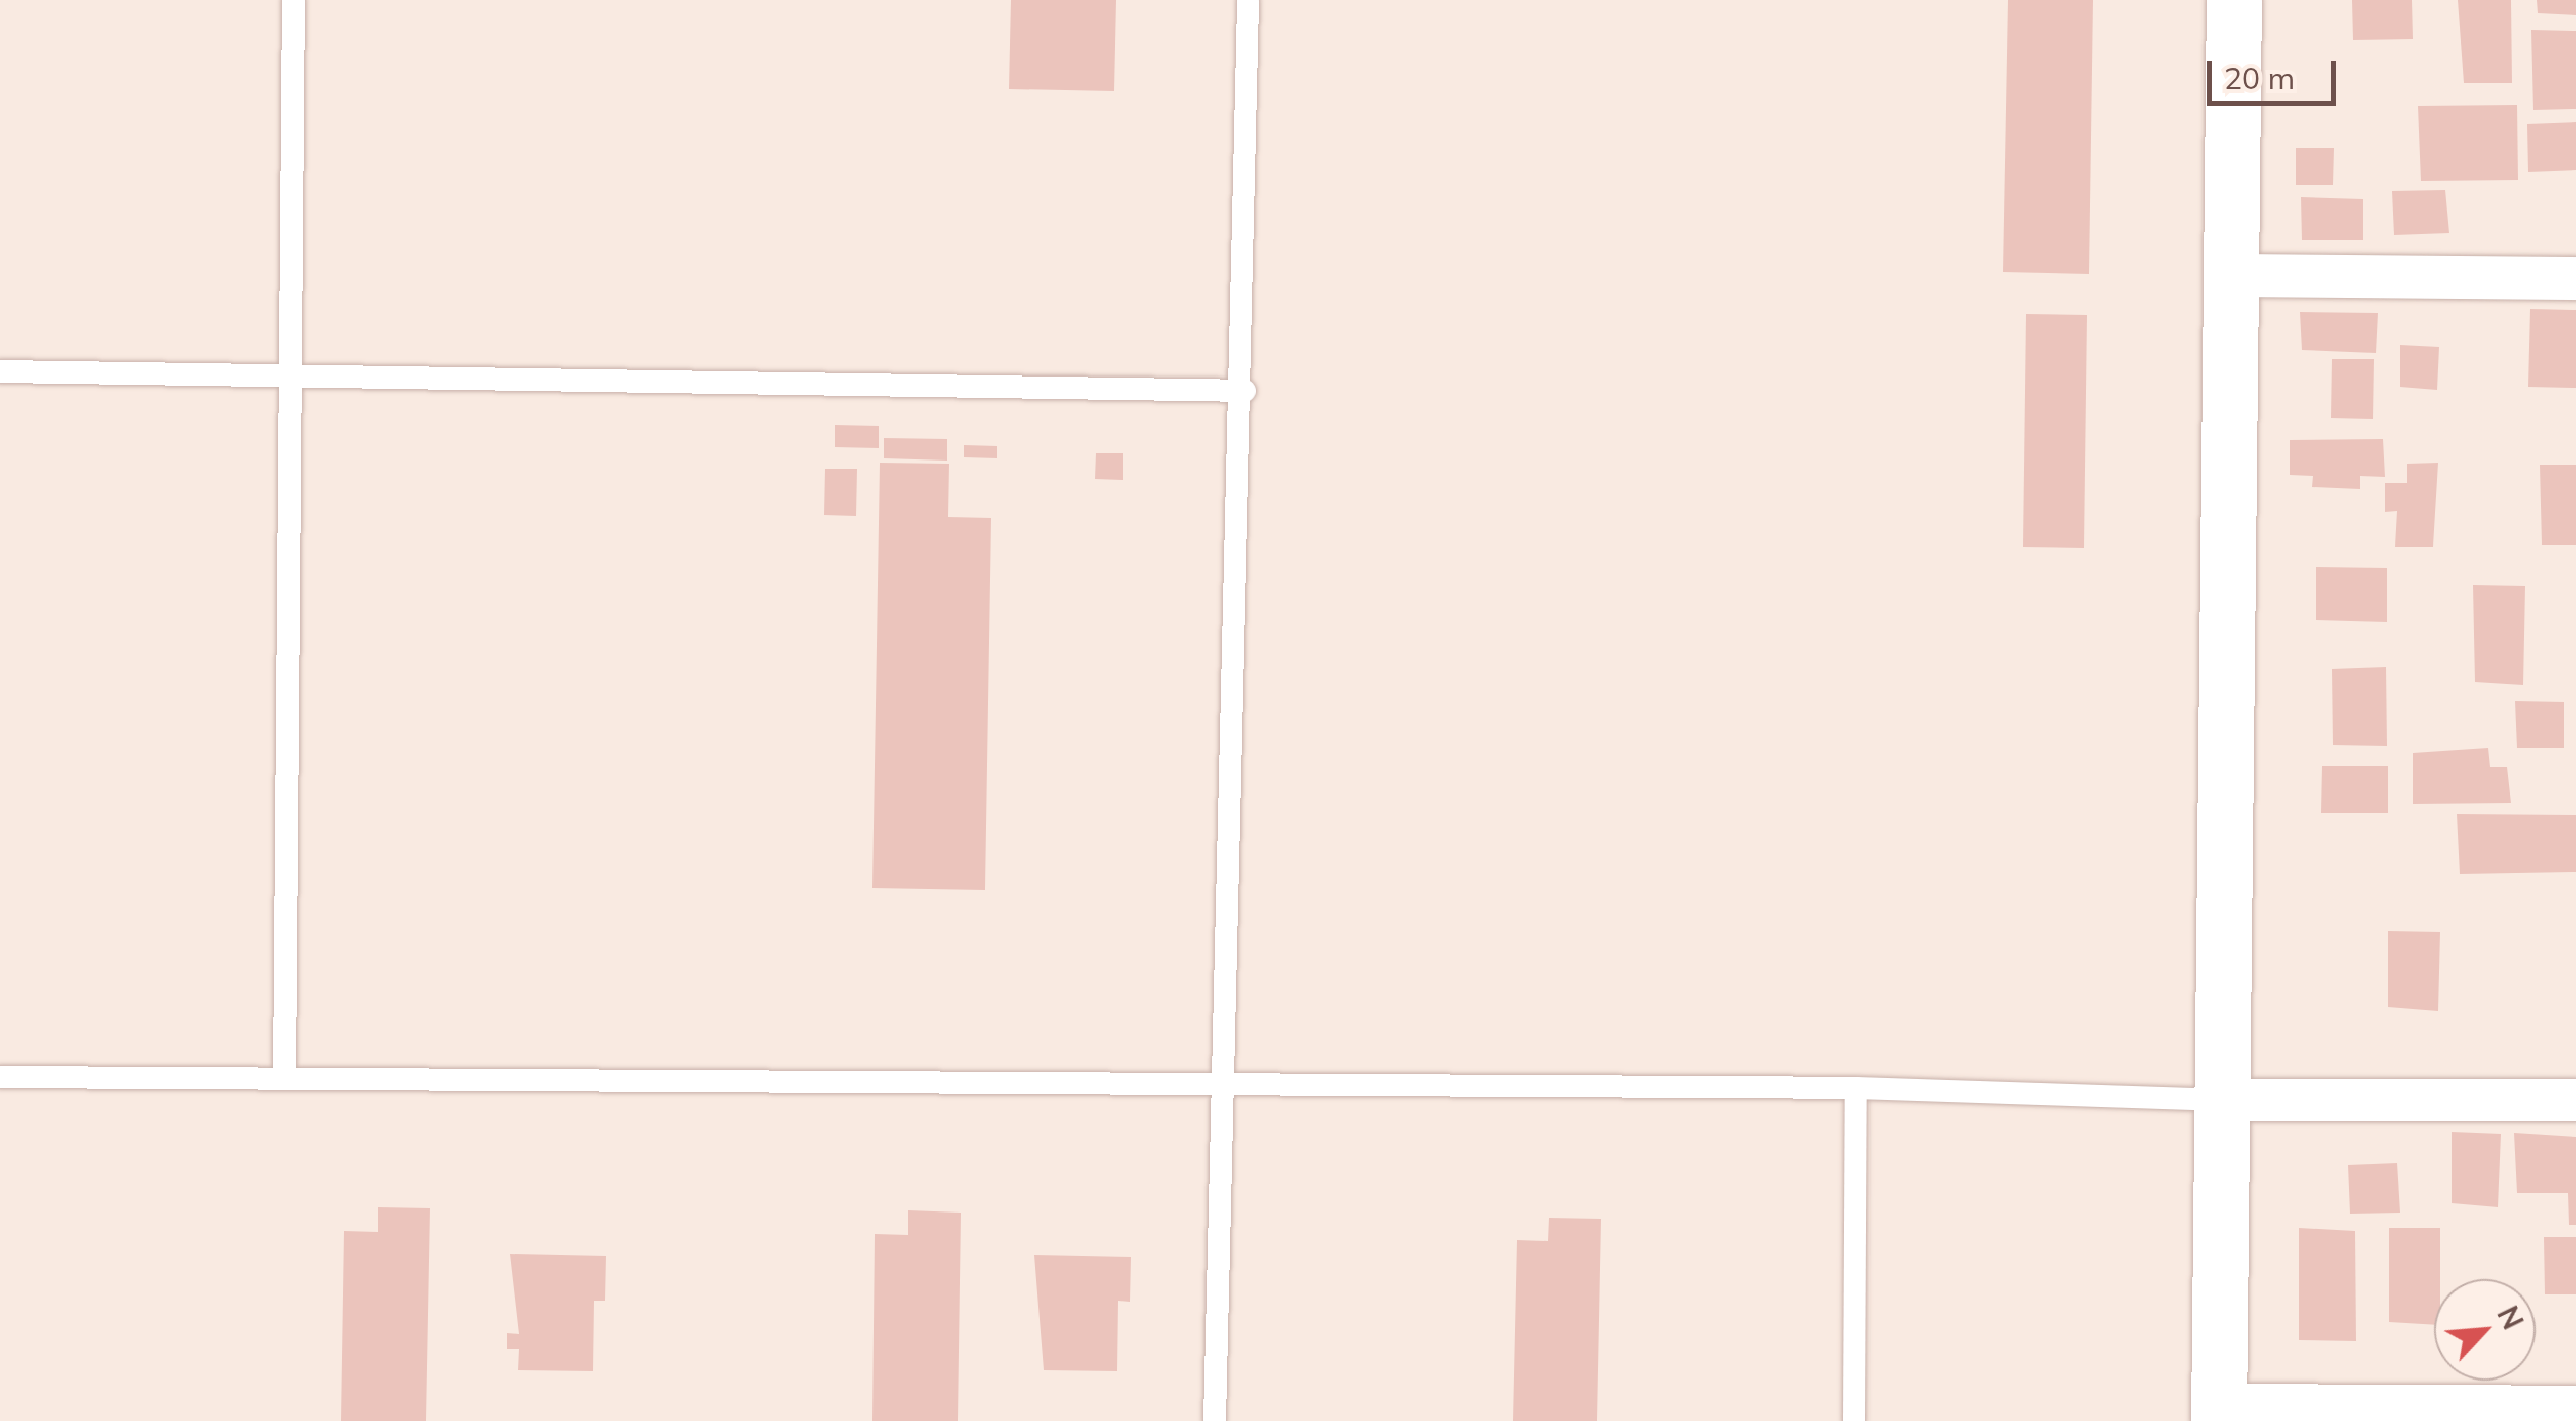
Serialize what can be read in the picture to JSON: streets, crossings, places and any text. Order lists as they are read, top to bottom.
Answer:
{
  "scale_bar": "20 m",
  "north": "top right"
}
